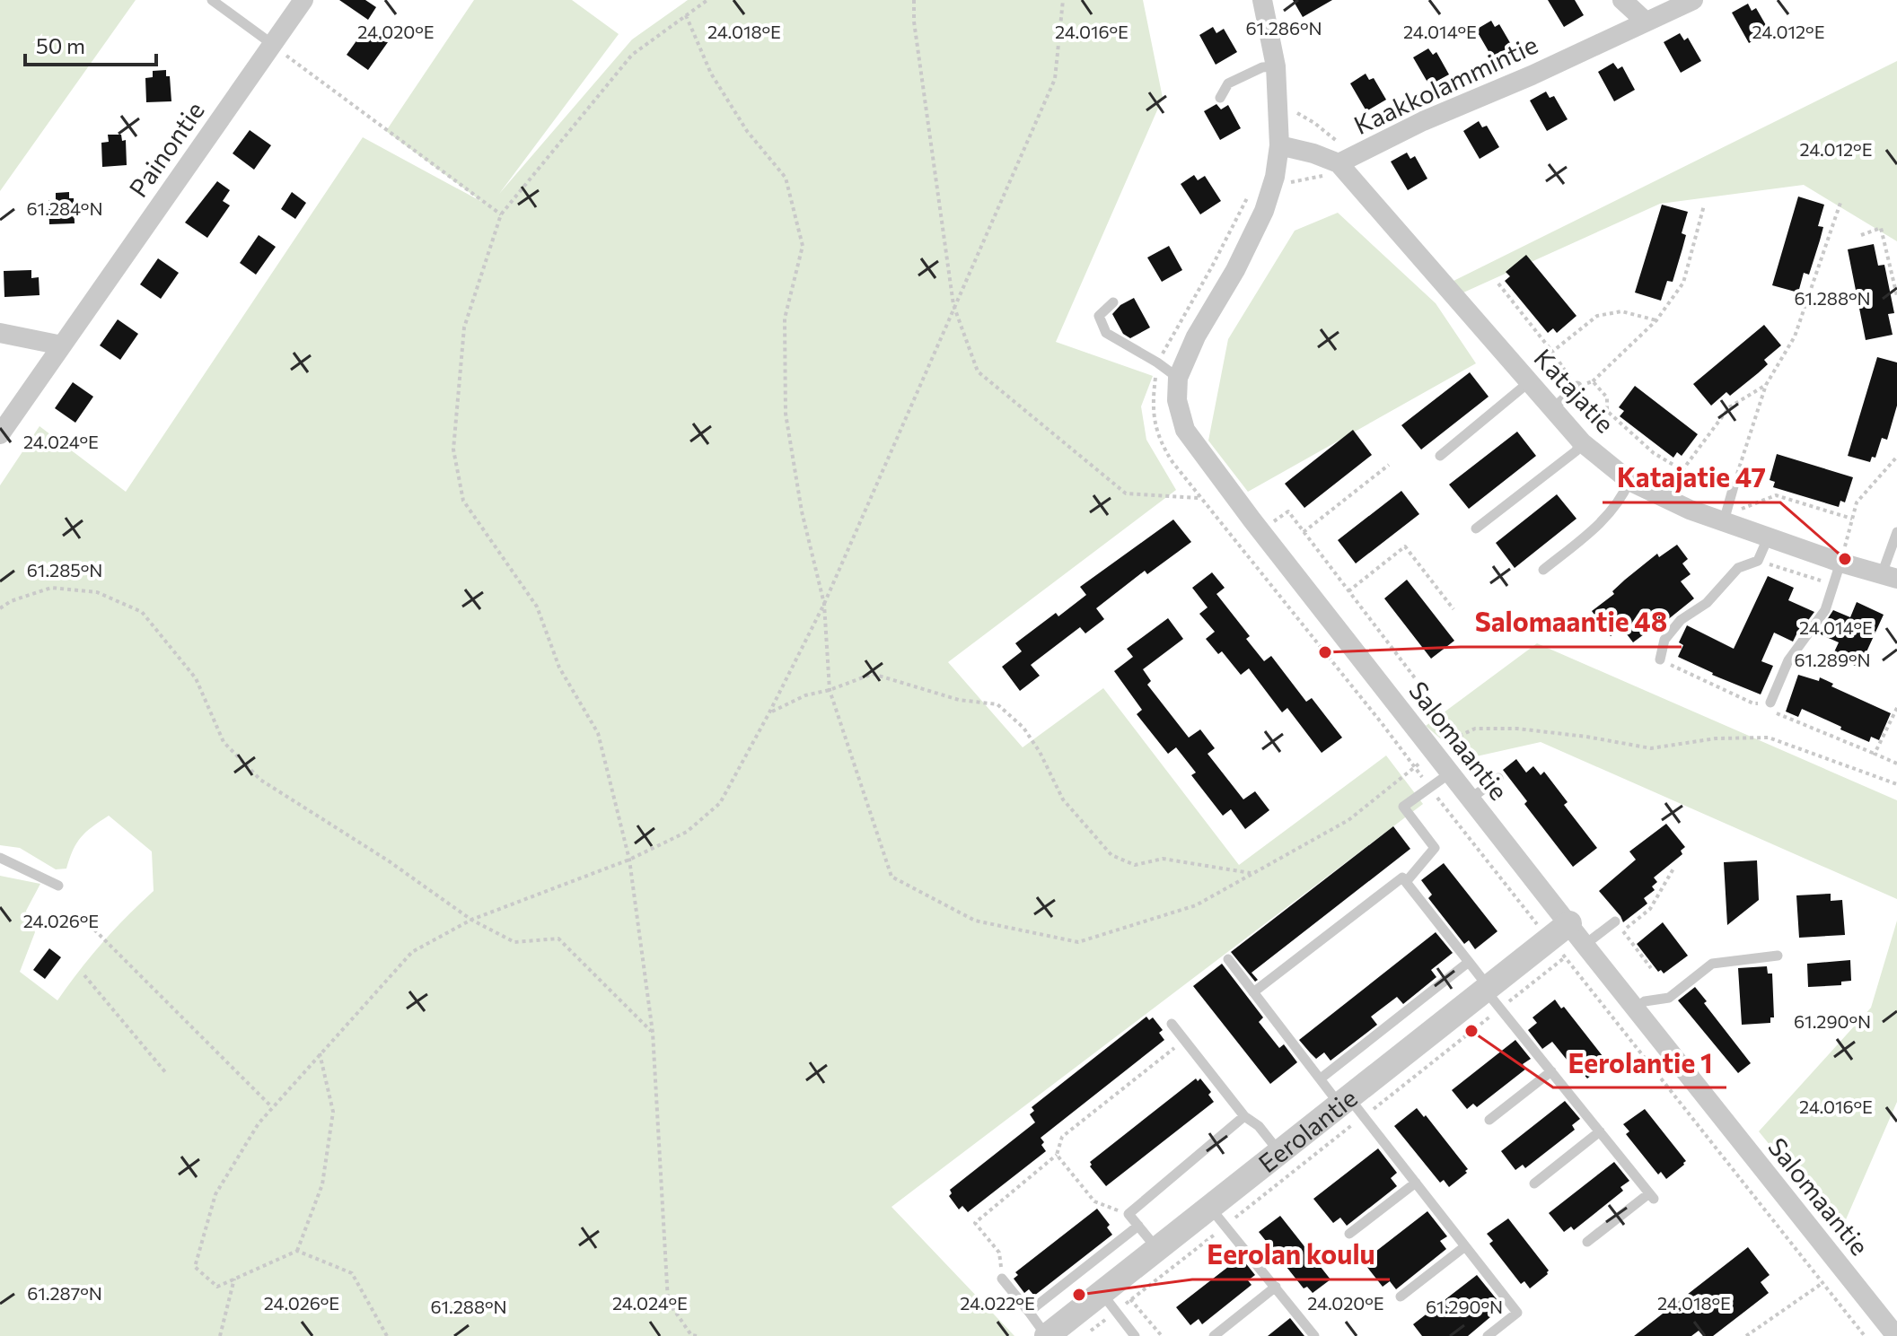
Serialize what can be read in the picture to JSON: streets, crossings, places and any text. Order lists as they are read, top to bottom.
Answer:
{
  "streets": {
    "street": [
      "Kaakkolammintie",
      "Painontie",
      "Katajatie",
      "Salomaantie",
      "Eerolantie"
    ]
  },
  "crossings": [
    ["Kaakkolammintie", "Katajatie"],
    ["Salomaantie", "Eerolantie"]
  ],
  "places": [
    "Katajatie 47",
    "Salomaantie 48",
    "Eerolantie 1",
    "Eerolan koulu"
  ],
  "scale_bar": "50 m",
  "coordinates": [
    "61.286°N",
    "24.020°E",
    "24.018°E",
    "24.016°E",
    "24.014°E",
    "24.012°E",
    "61.284°N",
    "61.288°N",
    "24.024°E",
    "61.285°N",
    "61.289°N",
    "24.026°E",
    "61.290°N",
    "61.287°N",
    "24.022°E"
  ]
}
